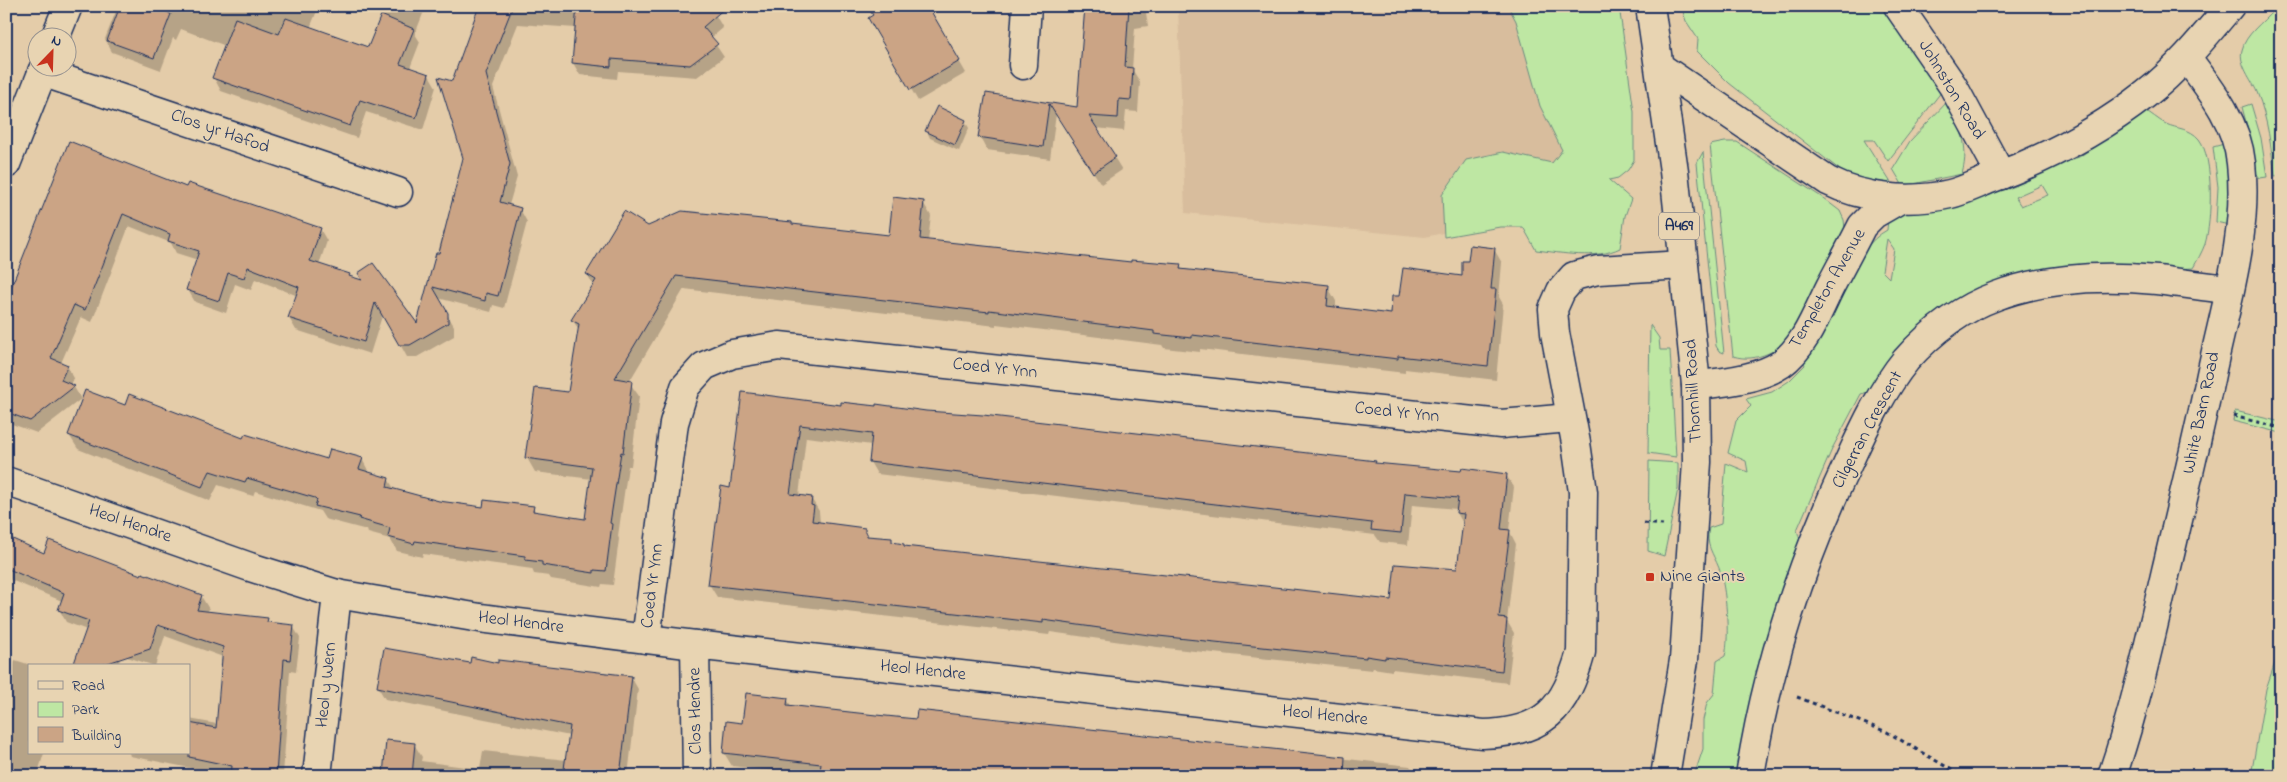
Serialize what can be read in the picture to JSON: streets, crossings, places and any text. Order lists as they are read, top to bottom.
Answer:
{
  "streets": {
    "street": [
      "Johnston Road",
      "Clos yr Hafod",
      "A469",
      "Templeton Avenue",
      "Coed Yr Ynn",
      "Thornhill Road",
      "White Barn Road",
      "Cilgerran Crescent",
      "Heol Hendre",
      "Heol y Wern",
      "Clos Hendre"
    ]
  },
  "crossings": [
    ["Johnston Road", "Templeton Avenue"],
    ["Templeton Avenue", "Thornhill Road"],
    ["Templeton Avenue", "White Barn Road"],
    ["Coed Yr Ynn", "Heol Hendre"],
    ["Thornhill Road", "Heol Hendre"],
    ["White Barn Road", "Cilgerran Crescent"],
    ["Heol Hendre", "Heol y Wern"],
    ["Heol Hendre", "Clos Hendre"]
  ],
  "places": {
    "transit": ["Nine Giants"]
  },
  "legend": ["Road", "Park", "Building"],
  "north": "top right"
}
